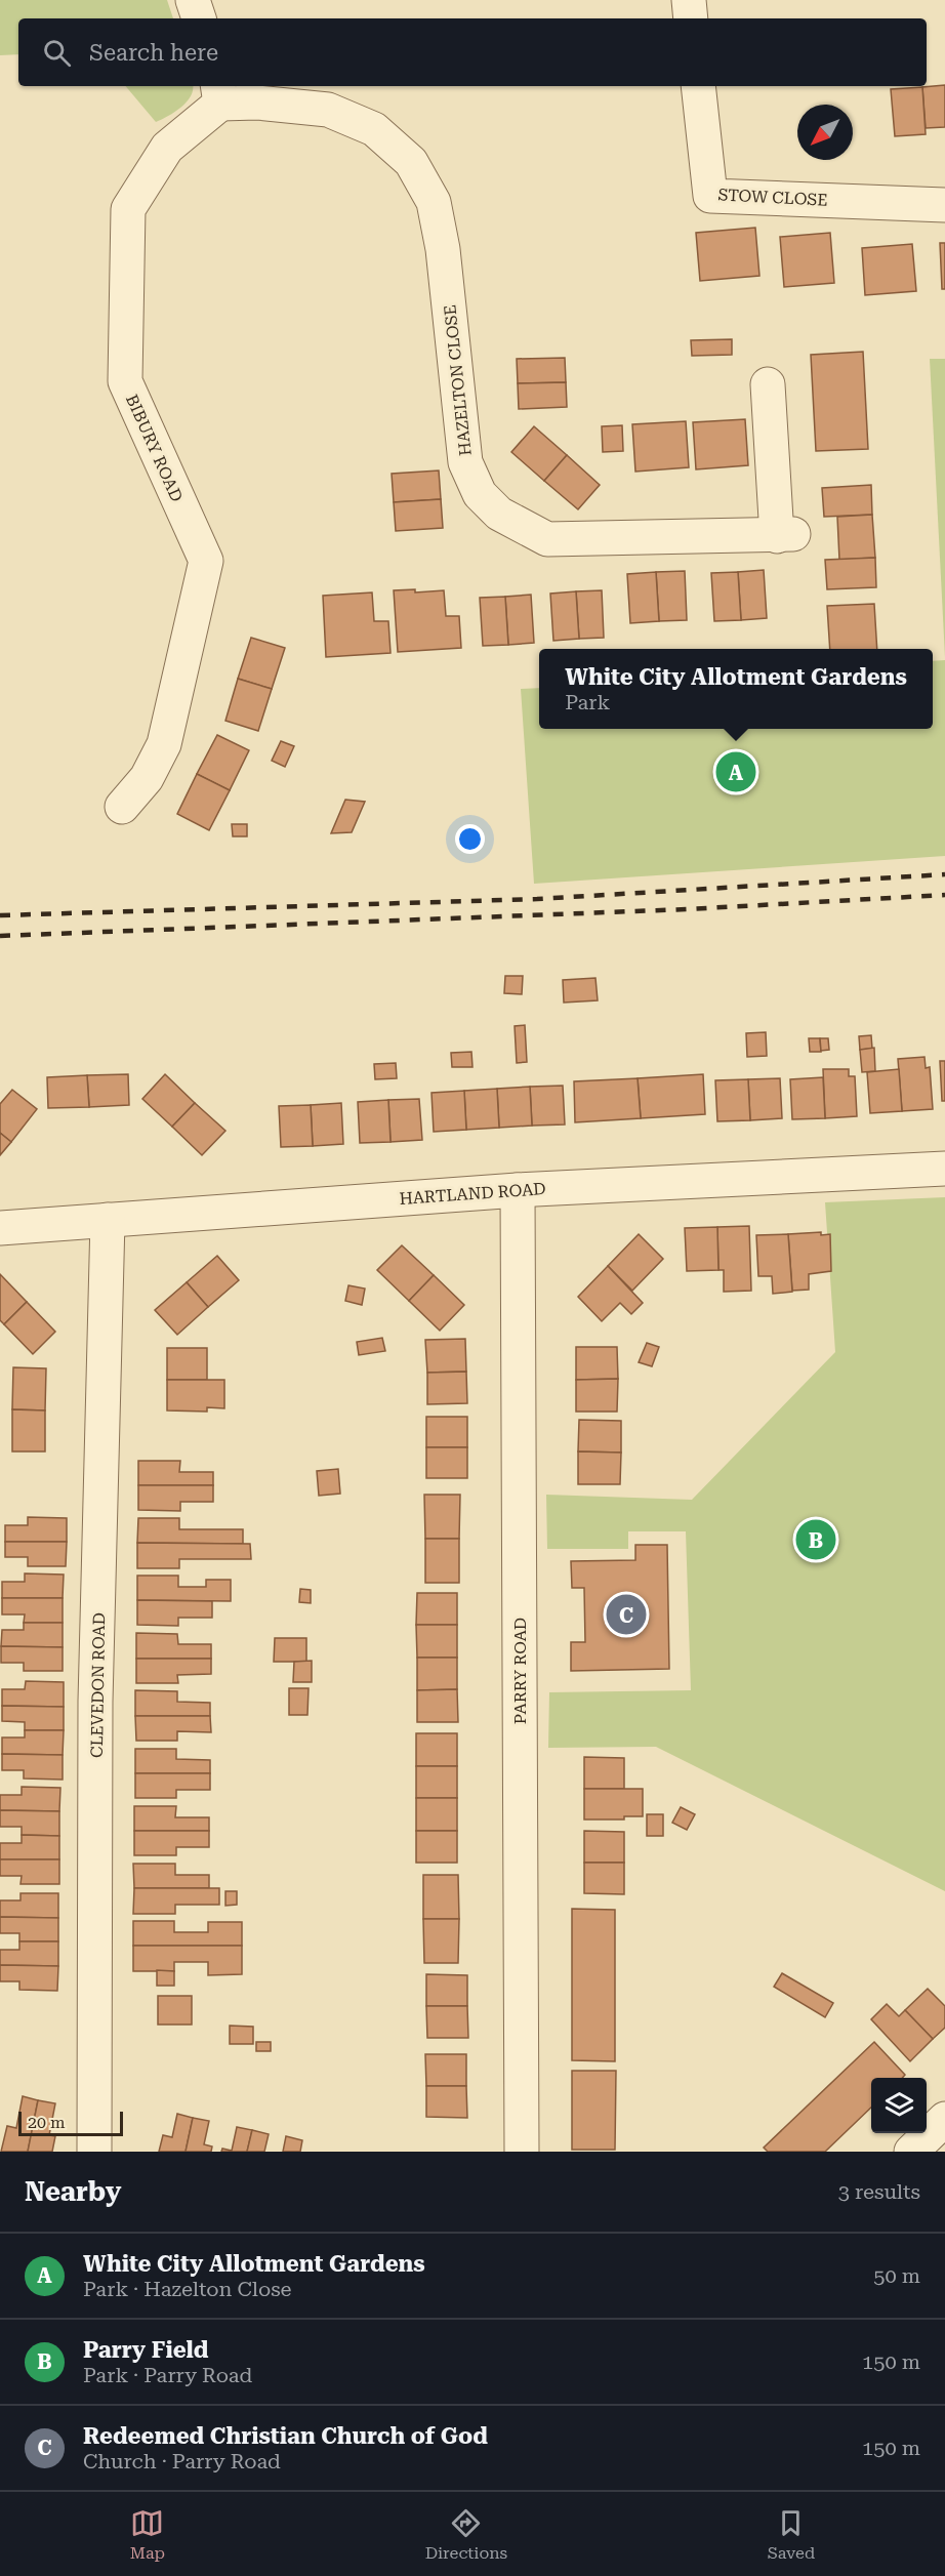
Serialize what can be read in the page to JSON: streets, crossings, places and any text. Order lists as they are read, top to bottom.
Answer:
{
  "streets": {
    "street": [
      "STOW CLOSE",
      "HAZELTON CLOSE",
      "BIBURY ROAD",
      "HARTLAND ROAD",
      "PARRY ROAD",
      "CLEVEDON ROAD"
    ]
  },
  "crossings": [
    ["HAZELTON CLOSE", "BIBURY ROAD"],
    ["HARTLAND ROAD", "PARRY ROAD"],
    ["HARTLAND ROAD", "CLEVEDON ROAD"]
  ],
  "scale_bar": "20 m",
  "north": "bottom left",
  "page": {
    "search": "Search here",
    "popup": ["White City Allotment Gardens", "Park"],
    "pins": ["A", "B", "C"],
    "scale": "20 m",
    "heading": ["Nearby", "3 results"],
    "list": [
      {
        "mark": "A",
        "name": "White City Allotment Gardens",
        "note": "Park · Hazelton Close",
        "value": "50 m"
      },
      {
        "mark": "B",
        "name": "Parry Field",
        "note": "Park · Parry Road",
        "value": "150 m"
      },
      {
        "mark": "C",
        "name": "Redeemed Christian Church of God",
        "note": "Church · Parry Road",
        "value": "150 m"
      }
    ],
    "nav": ["Map", "Directions", "Saved"]
  }
}
